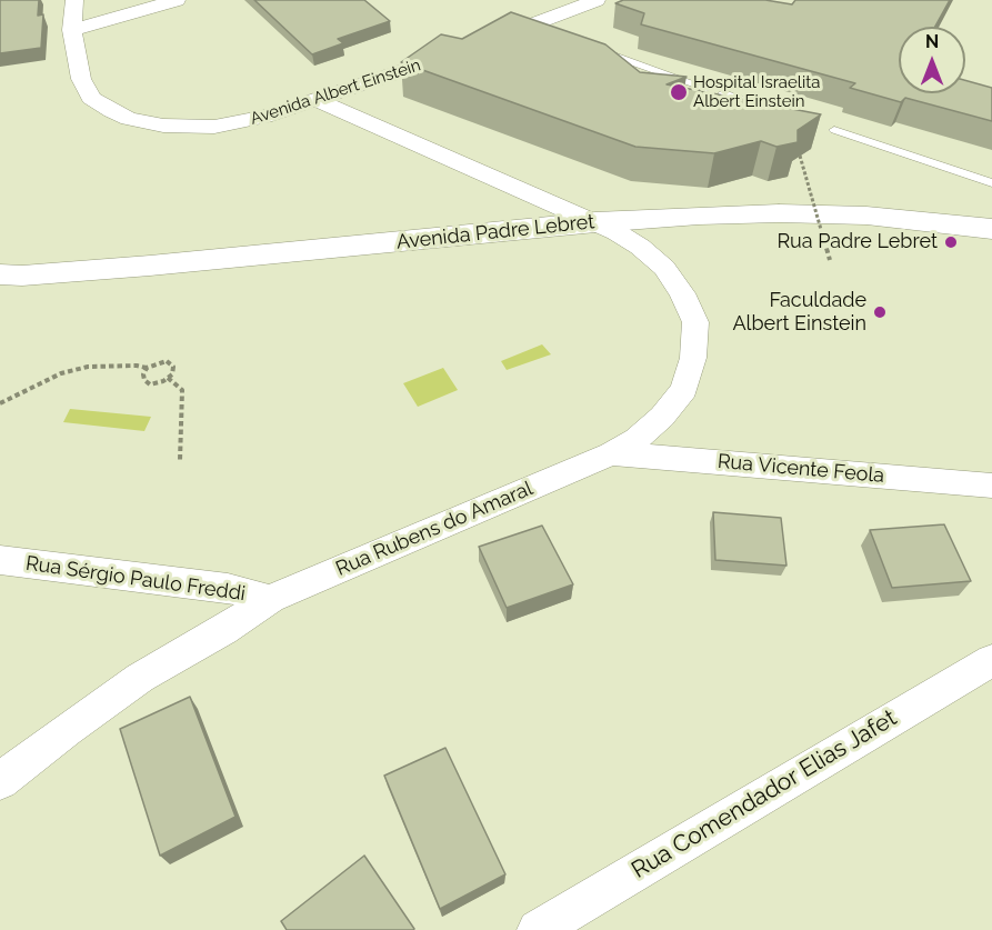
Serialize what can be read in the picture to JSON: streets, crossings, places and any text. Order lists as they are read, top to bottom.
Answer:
{
  "streets": {
    "main road": ["Avenida Padre Lebret"],
    "street": [
      "Avenida Albert Einstein",
      "Rua Vicente Feola",
      "Rua Rubens do Amaral",
      "Rua Sérgio Paulo Freddi",
      "Rua Comendador Elias Jafet"
    ]
  },
  "crossings": [
    ["Avenida Albert Einstein", "Rua Rubens do Amaral"],
    ["Avenida Padre Lebret", "Rua Rubens do Amaral"],
    ["Rua Vicente Feola", "Rua Rubens do Amaral"],
    ["Rua Rubens do Amaral", "Rua Sérgio Paulo Freddi"]
  ],
  "places": ["Hospital Israelita Albert Einstein", "Rua Padre Lebret", "Faculdade Albert Einstein"],
  "north": "top"
}
